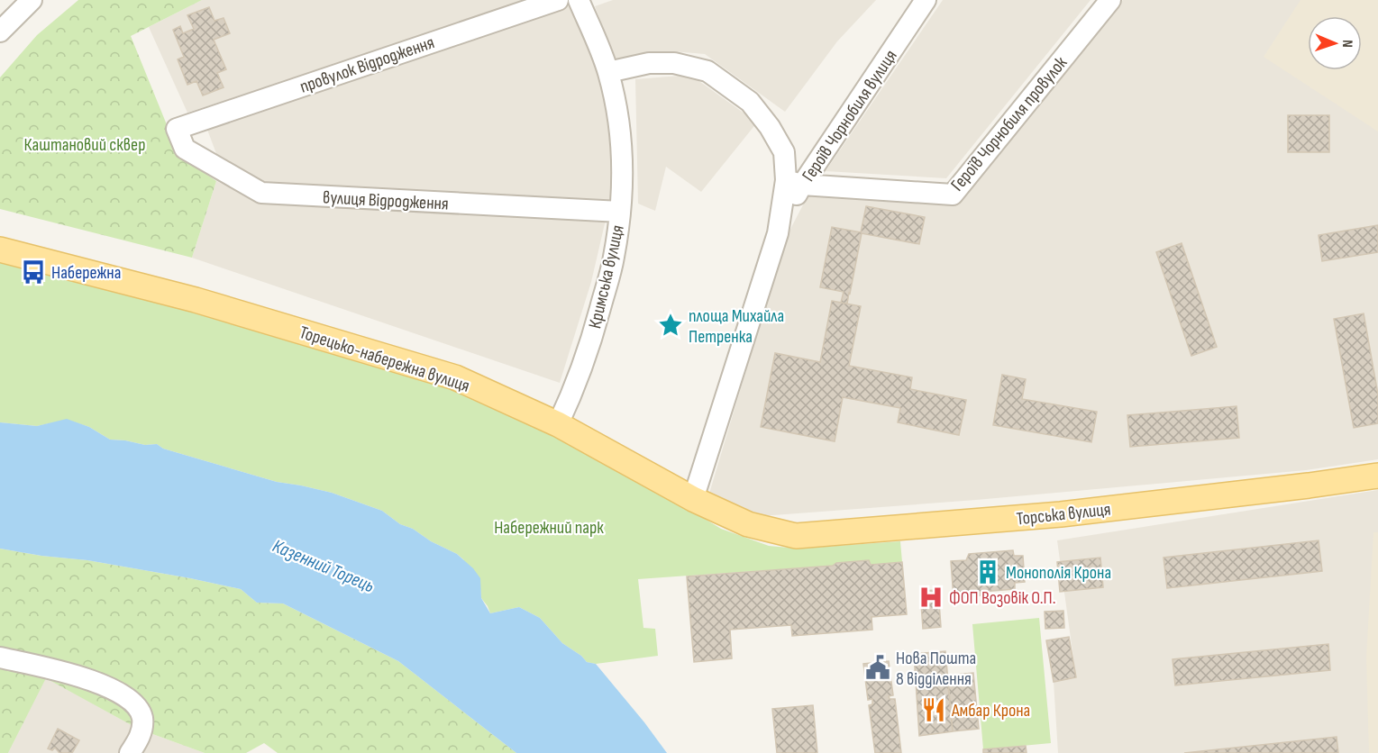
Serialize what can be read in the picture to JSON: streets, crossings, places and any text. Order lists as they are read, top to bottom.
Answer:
{
  "streets": {
    "main road": ["Торецько-набережна вулиця", "Торська вулиця"],
    "street": [
      "провулок Відродження",
      "Героїв Чорнобиля вулиця",
      "Героїв Чорнобиля провулок",
      "вулиця Відродження",
      "Кримська вулиця"
    ]
  },
  "crossings": [
    ["провулок Відродження", "вулиця Відродження"],
    ["Героїв Чорнобиля вулиця", "Героїв Чорнобиля провулок"],
    ["вулиця Відродження", "Кримська вулиця"],
    ["Кримська вулиця", "Торецько-набережна вулиця"],
    ["Торецько-набережна вулиця", "Торська вулиця"]
  ],
  "water": ["Казенний Торець"],
  "parks": ["Каштановий сквер", "Набережний парк"],
  "places": {
    "bus stop": ["Набережна"],
    "place": ["площа Михайла Петренка"],
    "building": ["Монополія Крона"],
    "hospital": ["ФОП Возовік О.П."],
    "public building": ["Нова Пошта 8 відділення"],
    "restaurant": ["Амбар Крона"]
  },
  "north": "right"
}
